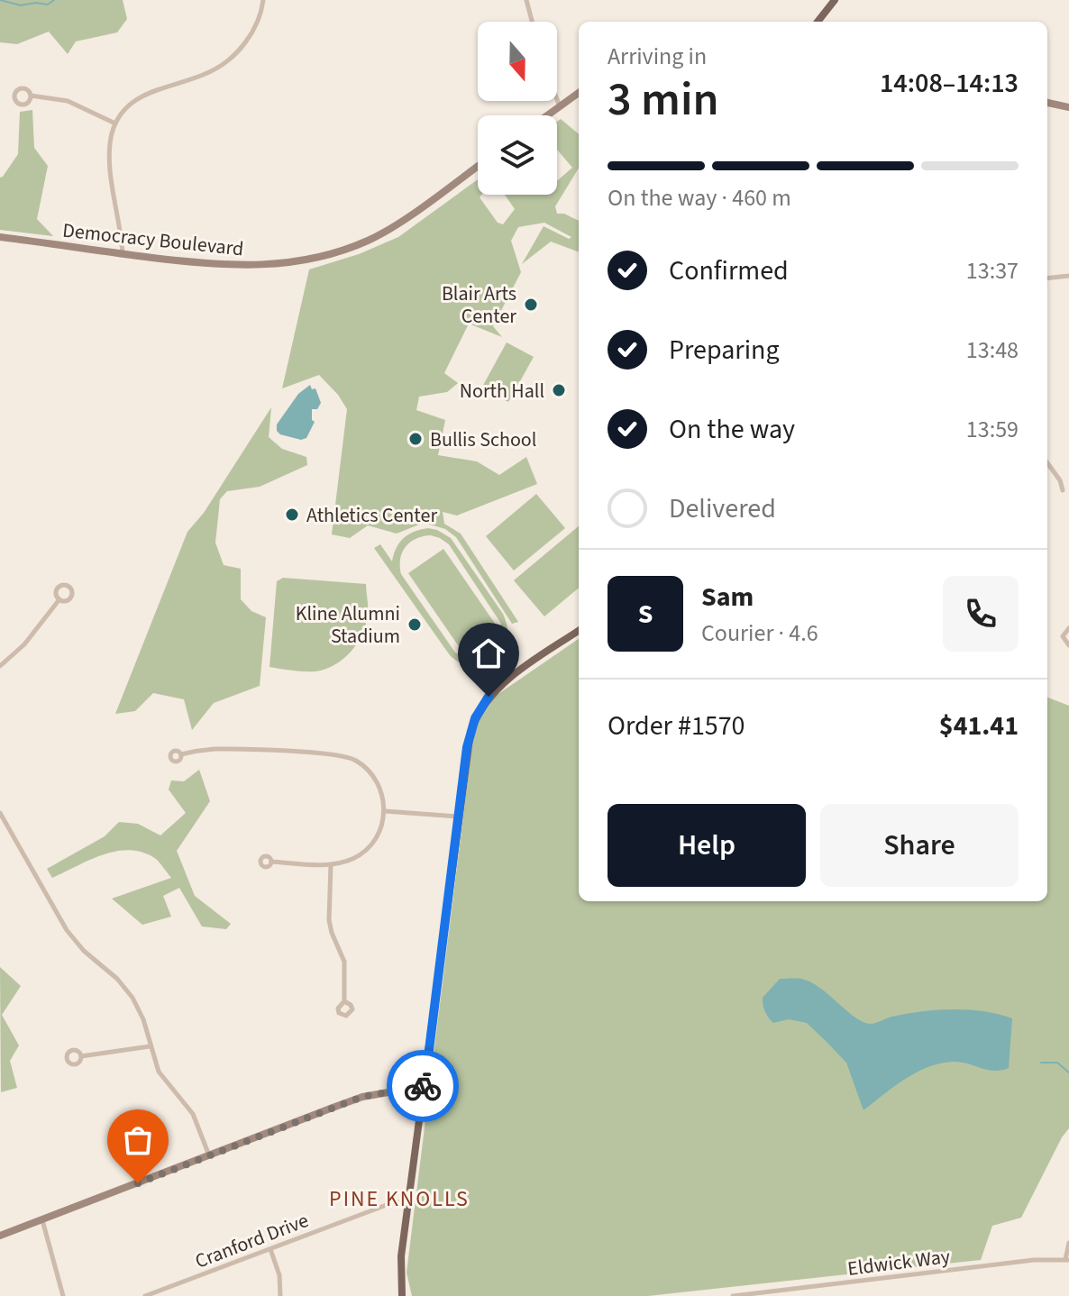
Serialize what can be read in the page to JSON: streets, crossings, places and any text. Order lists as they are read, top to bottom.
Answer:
{
  "streets": {
    "main road": ["Democracy Boulevard"],
    "street": ["Cranford Drive", "Eldwick Way"]
  },
  "districts": ["PINE KNOLLS"],
  "places": [
    "Blair Arts Center",
    "North Hall",
    "Bullis School",
    "Athletics Center",
    "Kline Alumni Stadium"
  ],
  "north": "bottom",
  "page": {
    "heading": ["3 min", "Arriving in", "14:08–14:13"],
    "panel": [
      "Sam",
      "Courier · 4.6",
      "Order #1570",
      "$41.41"
    ],
    "bar": "On the way · 460 m",
    "list": [
      ["Confirmed", "13:37"],
      ["Preparing", "13:48"],
      ["On the way", "13:59"],
      "Delivered"
    ],
    "round": "S",
    "buttons": ["Help", "Share"]
  }
}
